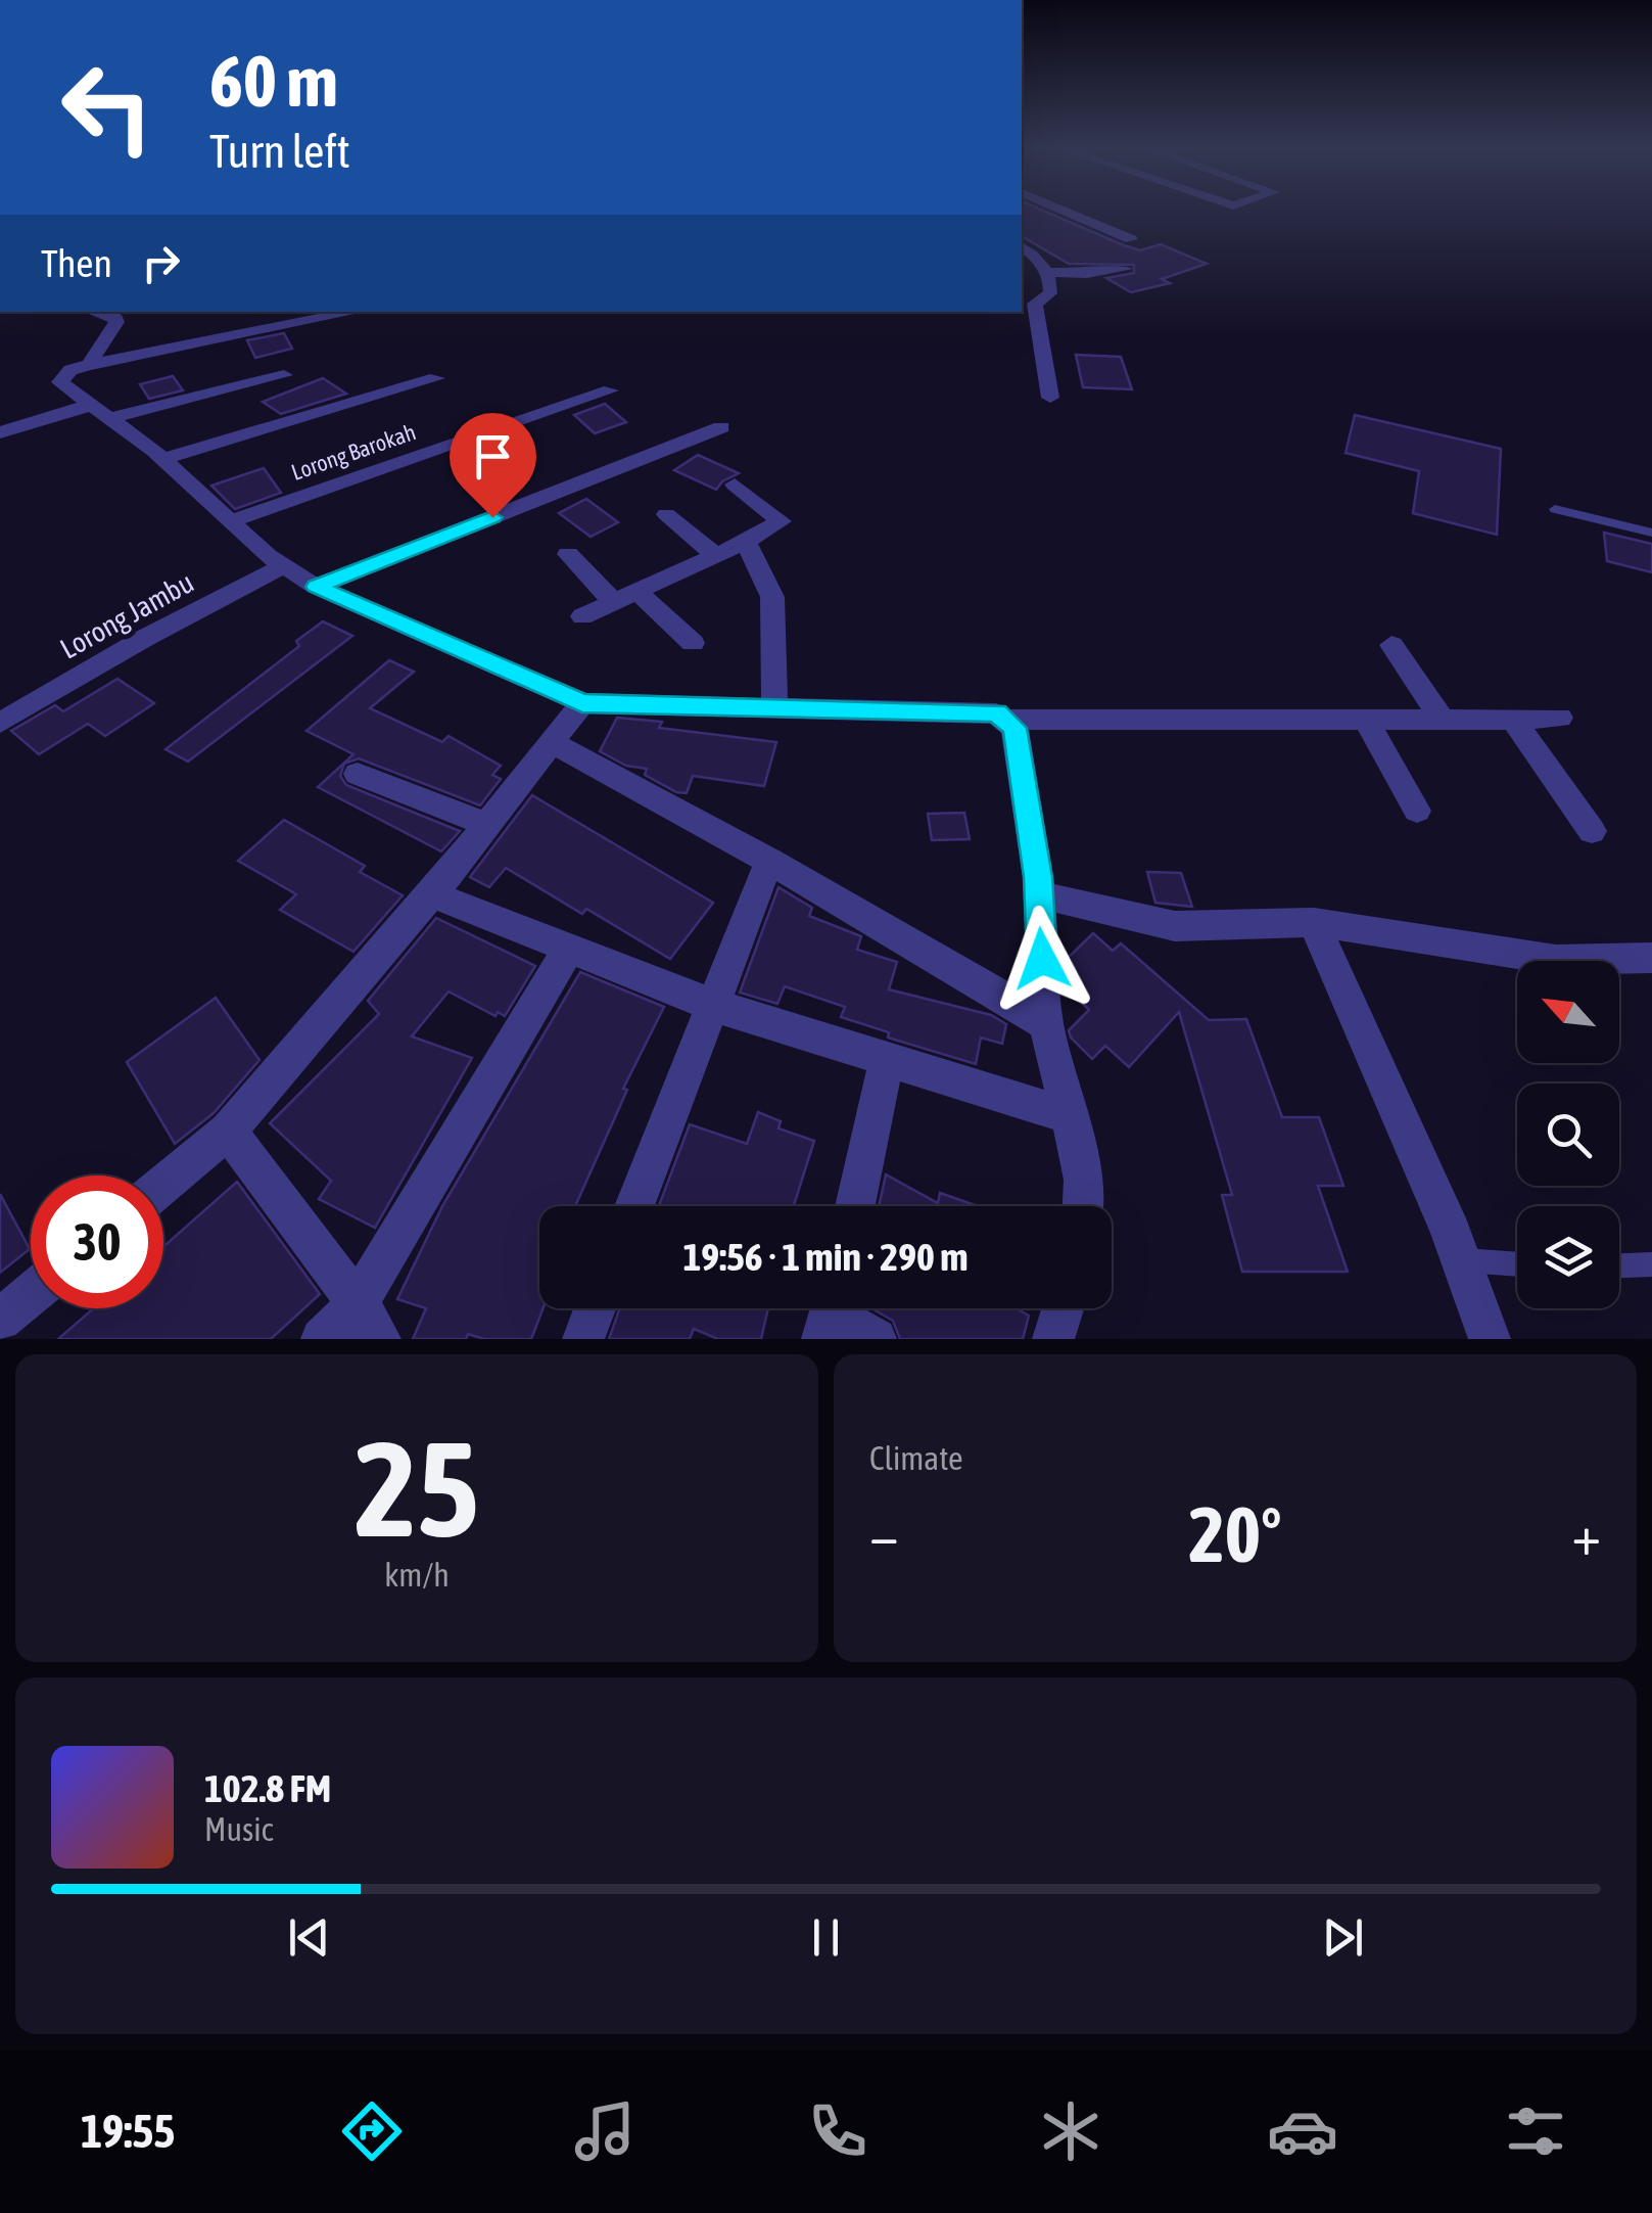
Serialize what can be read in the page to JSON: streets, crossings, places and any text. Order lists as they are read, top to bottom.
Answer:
{
  "streets": {
    "street": ["Lorong Barokah", "Lorong Jambu"]
  },
  "north": "top left",
  "page": {
    "turn": ["60 m", "Turn left"],
    "then": "Then",
    "limit": "30",
    "trip": "19:56 · 1 min · 290 m",
    "tile": [
      ["25", "km/h"],
      "Climate"
    ],
    "heat": ["−", "20°", "+"],
    "song": ["102.8 FM", "Music"],
    "tabs": "19:55"
  }
}
